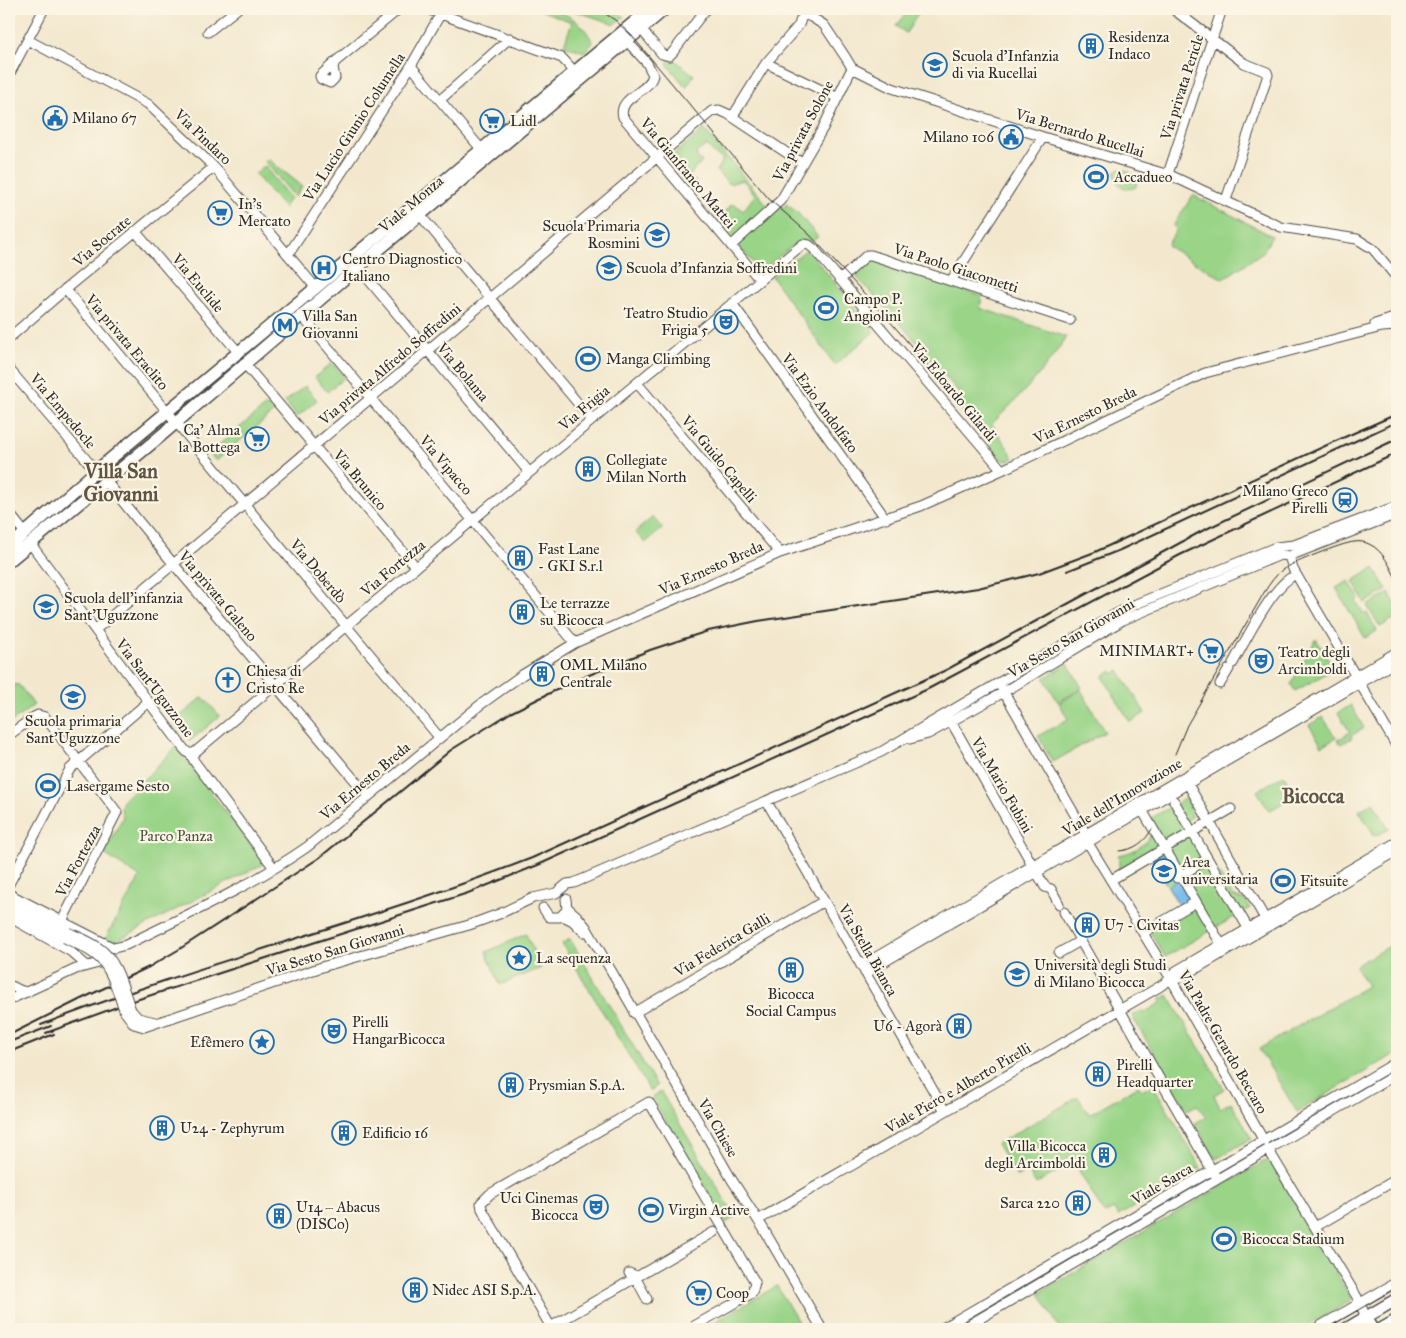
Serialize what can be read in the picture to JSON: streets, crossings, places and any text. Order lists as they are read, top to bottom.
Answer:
{
  "streets": {
    "main road": ["Viale Monza"],
    "street": [
      "Via privata Pericle",
      "Via Lucio Giunio Columella",
      "Via privata Solone",
      "Via Bernardo Rucellai",
      "Via Pindaro",
      "Via Gianfranco Mattei",
      "Via Socrate",
      "Via Paolo Giacometti",
      "Via Euclide",
      "Via privata Eraclito",
      "Via privata Alfredo Soffredini",
      "Via Bolama",
      "Via Edoardo Gilardi",
      "Via Ezio Andolfato",
      "Via Frigia",
      "Via Empedocle",
      "Via Ernesto Breda",
      "Via Guido Capelli",
      "Via Vipacco",
      "Via Brunico",
      "Via Fortezza",
      "Via Doberdò",
      "Via privata Galeno",
      "Via Sesto San Giovanni",
      "Via Sant'Uguzzone",
      "Via Mario Fubini",
      "Viale dell'Innovazione",
      "Via Federica Galli",
      "Via Stella Bianca",
      "Via Padre Gerardo Beccaro",
      "Viale Piero e Alberto Pirelli",
      "Via Chiese",
      "Viale Sarca"
    ]
  },
  "crossings": [
    ["Via privata Pericle", "Via Bernardo Rucellai"],
    ["Via Lucio Giunio Columella", "Via Pindaro"],
    ["Via privata Solone", "Via Bernardo Rucellai"],
    ["Via privata Solone", "Via Gianfranco Mattei"],
    ["Via Pindaro", "Viale Monza"],
    ["Via Pindaro", "Via Socrate"],
    ["Via Gianfranco Mattei", "Viale Monza"],
    ["Via Gianfranco Mattei", "Via privata Alfredo Soffredini"],
    ["Via Gianfranco Mattei", "Via Frigia"],
    ["Viale Monza", "Via Euclide"],
    ["Viale Monza", "Via privata Eraclito"],
    ["Viale Monza", "Via Bolama"],
    ["Viale Monza", "Via Empedocle"],
    ["Viale Monza", "Via Vipacco"],
    ["Viale Monza", "Via Brunico"],
    ["Viale Monza", "Via Doberdò"],
    ["Viale Monza", "Via privata Galeno"],
    ["Viale Monza", "Via Sant'Uguzzone"],
    ["Via Socrate", "Via Euclide"],
    ["Via Socrate", "Via privata Eraclito"],
    ["Via Paolo Giacometti", "Via Edoardo Gilardi"],
    ["Via Euclide", "Via Brunico"],
    ["Via privata Alfredo Soffredini", "Via Bolama"],
    ["Via privata Alfredo Soffredini", "Via Vipacco"],
    ["Via privata Alfredo Soffredini", "Via Brunico"],
    ["Via privata Alfredo Soffredini", "Via Doberdò"],
    ["Via privata Alfredo Soffredini", "Via privata Galeno"],
    ["Via privata Alfredo Soffredini", "Via Sant'Uguzzone"],
    ["Via Bolama", "Via Frigia"],
    ["Via Edoardo Gilardi", "Via Frigia"],
    ["Via Edoardo Gilardi", "Via Ernesto Breda"],
    ["Via Ezio Andolfato", "Via Frigia"],
    ["Via Ezio Andolfato", "Via Ernesto Breda"],
    ["Via Frigia", "Via Guido Capelli"],
    ["Via Frigia", "Via Vipacco"],
    ["Via Frigia", "Via Fortezza"],
    ["Via Ernesto Breda", "Via Guido Capelli"],
    ["Via Ernesto Breda", "Via Vipacco"],
    ["Via Ernesto Breda", "Via Fortezza"],
    ["Via Ernesto Breda", "Via Doberdò"],
    ["Via Ernesto Breda", "Via privata Galeno"],
    ["Via Ernesto Breda", "Via Sant'Uguzzone"],
    ["Via Vipacco", "Via Fortezza"],
    ["Via Brunico", "Via Fortezza"],
    ["Via Fortezza", "Via Doberdò"],
    ["Via Fortezza", "Via privata Galeno"],
    ["Via Fortezza", "Via Sant'Uguzzone"],
    ["Via Sesto San Giovanni", "Via Mario Fubini"],
    ["Via Sesto San Giovanni", "Via Stella Bianca"],
    ["Via Sesto San Giovanni", "Via Padre Gerardo Beccaro"],
    ["Via Sesto San Giovanni", "Via Chiese"],
    ["Via Mario Fubini", "Viale dell'Innovazione"],
    ["Via Mario Fubini", "Viale Piero e Alberto Pirelli"],
    ["Via Mario Fubini", "Viale Sarca"],
    ["Viale dell'Innovazione", "Via Stella Bianca"],
    ["Viale dell'Innovazione", "Via Padre Gerardo Beccaro"],
    ["Viale dell'Innovazione", "Viale Piero e Alberto Pirelli"],
    ["Via Federica Galli", "Via Stella Bianca"],
    ["Via Federica Galli", "Via Chiese"],
    ["Via Stella Bianca", "Viale Piero e Alberto Pirelli"],
    ["Via Padre Gerardo Beccaro", "Viale Piero e Alberto Pirelli"],
    ["Via Padre Gerardo Beccaro", "Viale Sarca"],
    ["Viale Piero e Alberto Pirelli", "Via Chiese"]
  ],
  "districts": ["Villa San Giovanni", "Bicocca"],
  "parks": ["Parco Panza"],
  "places": {
    "building": [
      "Residenza Indaco",
      "Collegiate Milan North",
      "Fast Lane - GKI S.r.l",
      "Le terrazze su Bicocca",
      "OML Milano Centrale",
      "U7 - Civitas",
      "Bicocca Social Campus",
      "U6 - Agorà",
      "Pirelli Headquarter",
      "Prysmian S.p.A.",
      "U24 - Zephyrum",
      "Edificio 16",
      "Villa Bicocca degli Arcimboldi",
      "Sarca 220",
      "U14 – Abacus (DISCo)",
      "Nidec ASI S.p.A."
    ],
    "school or university": [
      "Scuola d'Infanzia di via Rucellai",
      "Scuola Primaria Rosmini",
      "Scuola d'Infanzia Soffredini",
      "Scuola dell’infanzia Sant’Uguzzone",
      "Scuola primaria Sant’Uguzzone",
      "Area universitaria",
      "Università degli Studi di Milano Bicocca"
    ],
    "public building": ["Milano 67", "Milano 106"],
    "supermarket": [
      "Lidl",
      "In's Mercato",
      "Ca' Alma la Bottega",
      "MINIMART+",
      "Coop"
    ],
    "sports": [
      "Accadueo",
      "Campo P. Angiolini",
      "Manga Climbing",
      "Lasergame Sesto",
      "Fitsuite",
      "Virgin Active",
      "Bicocca Stadium"
    ],
    "hospital": ["Centro Diagnostico Italiano"],
    "theatre": [
      "Teatro Studio Frigia 5",
      "Teatro degli Arcimboldi",
      "Pirelli HangarBicocca",
      "Uci Cinemas Bicocca"
    ],
    "metro station": ["Villa San Giovanni"],
    "station": ["Milano Greco Pirelli"],
    "church": ["Chiesa di Cristo Re"],
    "place": ["La sequenza", "Efêmero"]
  }
}
